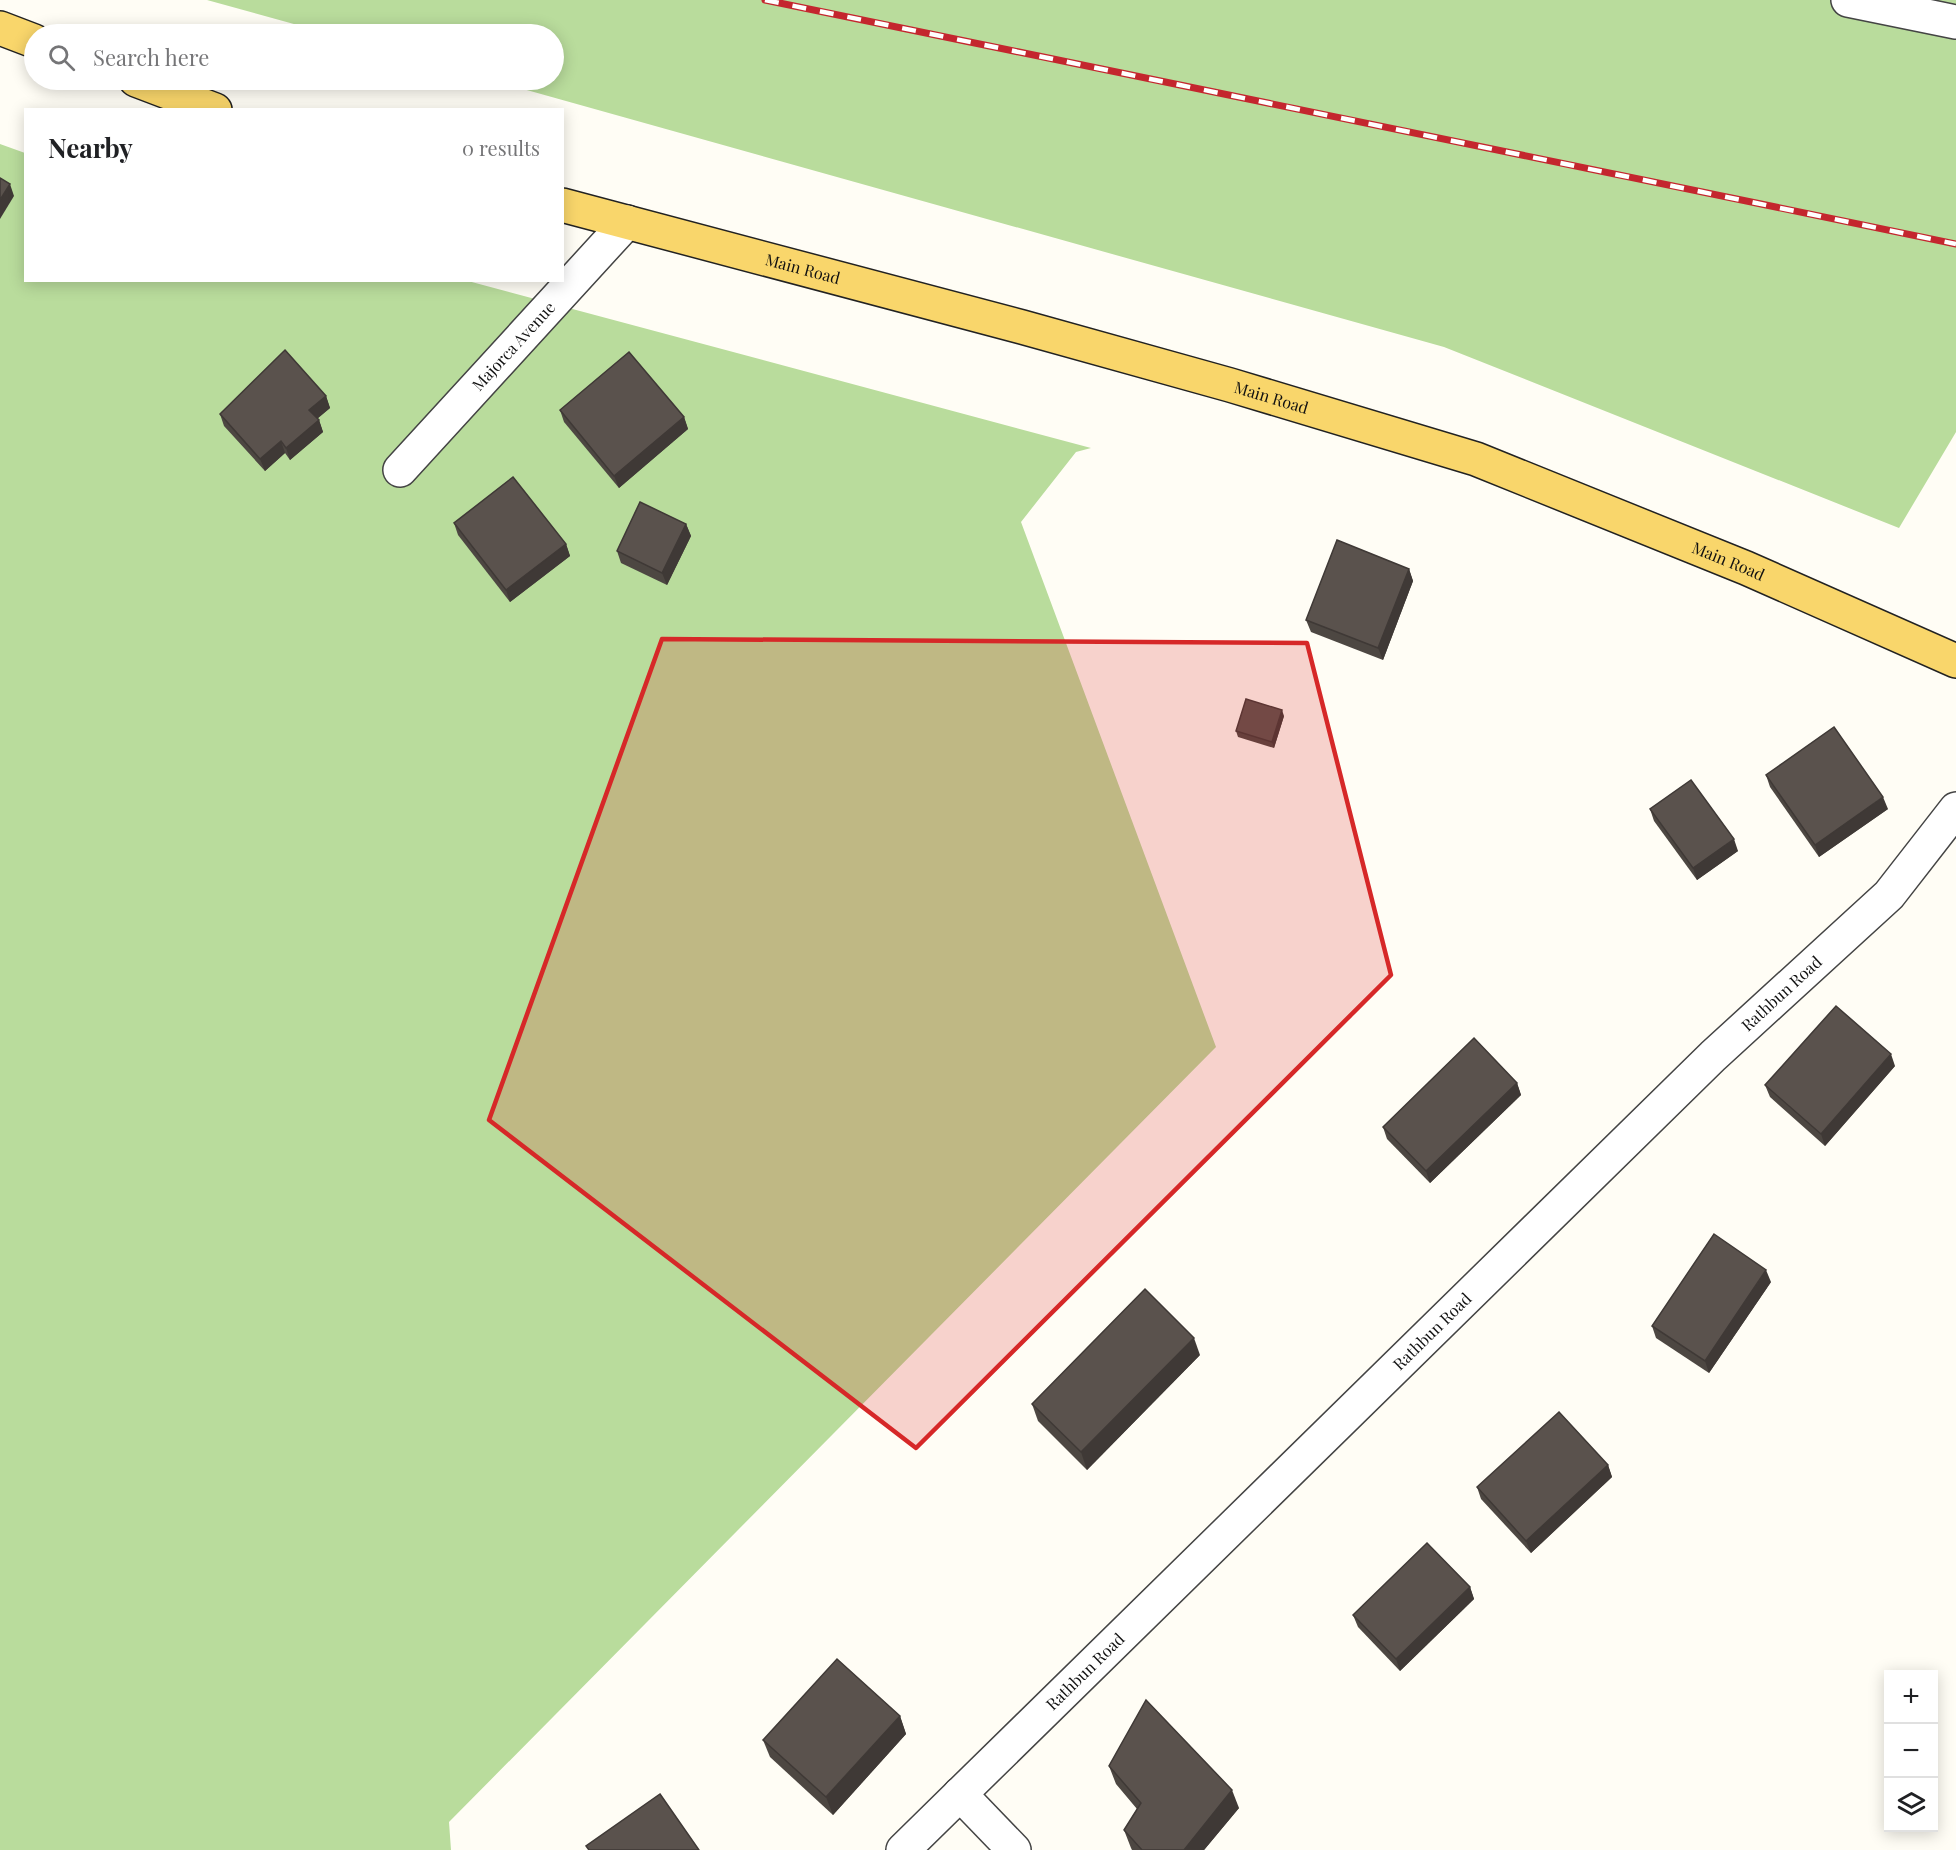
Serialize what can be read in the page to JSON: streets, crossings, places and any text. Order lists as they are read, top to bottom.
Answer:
{
  "streets": {
    "main road": ["Main Road"],
    "street": ["Majorca Avenue", "Rathbun Road"]
  },
  "crossings": [
    ["Main Road", "Majorca Avenue"]
  ],
  "page": {
    "search": "Search here",
    "heading": ["Nearby", "0 results"],
    "map_buttons": ["+", "−"]
  }
}
